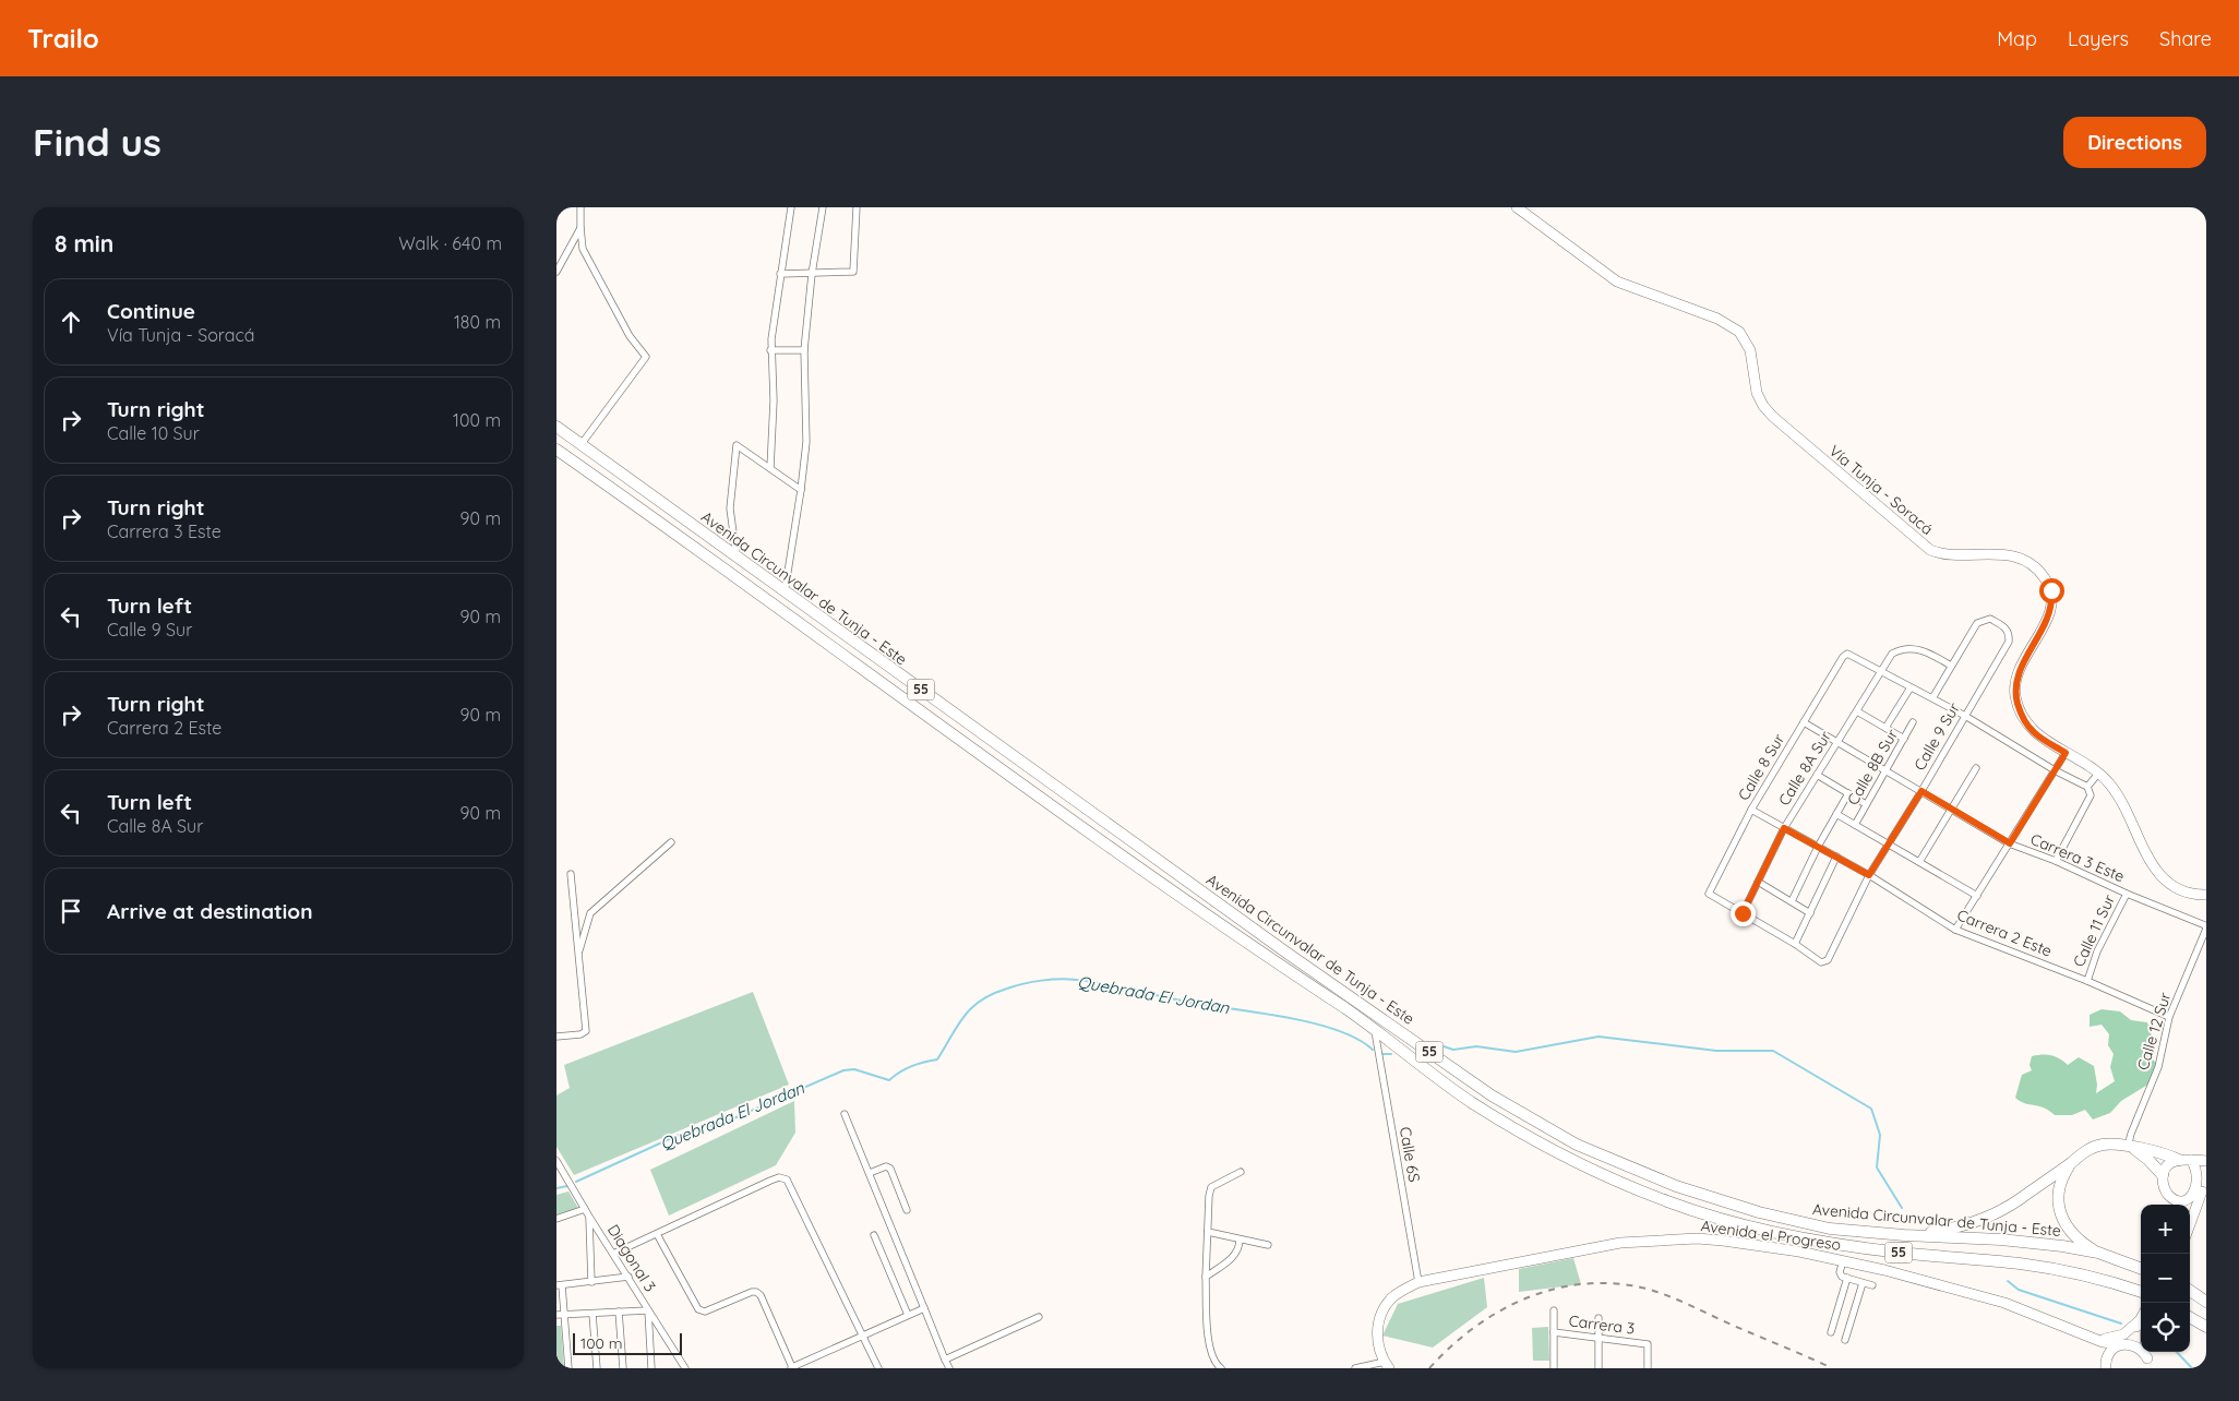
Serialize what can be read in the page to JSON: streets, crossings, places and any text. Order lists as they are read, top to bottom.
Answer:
{
  "streets": {
    "highway": ["Avenida Circunvalar de Tunja - Este", "55"],
    "main road": ["Vía Tunja - Soracá", "Avenida el Progreso"],
    "street": [
      "Calle 9 Sur",
      "Calle 8 Sur",
      "Calle 8B Sur",
      "Calle 8A Sur",
      "Carrera 3 Este",
      "Calle 11 Sur",
      "Carrera 2 Este",
      "Calle 12 Sur",
      "Calle 6S",
      "Diagonal 3",
      "Carrera 3"
    ]
  },
  "crossings": [
    ["Avenida Circunvalar de Tunja - Este", "Calle 6S"],
    ["Calle 9 Sur", "Calle 8A Sur"],
    ["Calle 9 Sur", "Carrera 3 Este"],
    ["Calle 9 Sur", "Carrera 2 Este"],
    ["Calle 8 Sur", "Calle 8A Sur"],
    ["Calle 8 Sur", "Carrera 3 Este"],
    ["Calle 8 Sur", "Carrera 2 Este"],
    ["Calle 8B Sur", "Carrera 3 Este"],
    ["Calle 8A Sur", "Carrera 3 Este"],
    ["Calle 8A Sur", "Carrera 2 Este"],
    ["Carrera 3 Este", "Calle 11 Sur"],
    ["Carrera 3 Este", "Calle 12 Sur"],
    ["Calle 11 Sur", "Carrera 2 Este"],
    ["Carrera 2 Este", "Calle 12 Sur"],
    ["Calle 6S", "Avenida el Progreso"]
  ],
  "water": ["Quebrada El Jordan"],
  "scale_bar": "100 m",
  "page": {
    "header": "Trailo",
    "nav": ["Map", "Layers", "Share"],
    "buttons": "Directions",
    "title": "Find us",
    "heading": ["8 min", "Walk · 640 m"],
    "list": [
      ["Continue", "Vía Tunja - Soracá", "180 m"],
      ["Turn right", "Calle 10 Sur", "100 m"],
      ["Turn right", "Carrera 3 Este", "90 m"],
      ["Turn left", "Calle 9 Sur", "90 m"],
      ["Turn right", "Carrera 2 Este", "90 m"],
      ["Turn left", "Calle 8A Sur", "90 m"],
      "Arrive at destination"
    ],
    "map_buttons": ["+", "−"],
    "scale": "100 m"
  }
}
